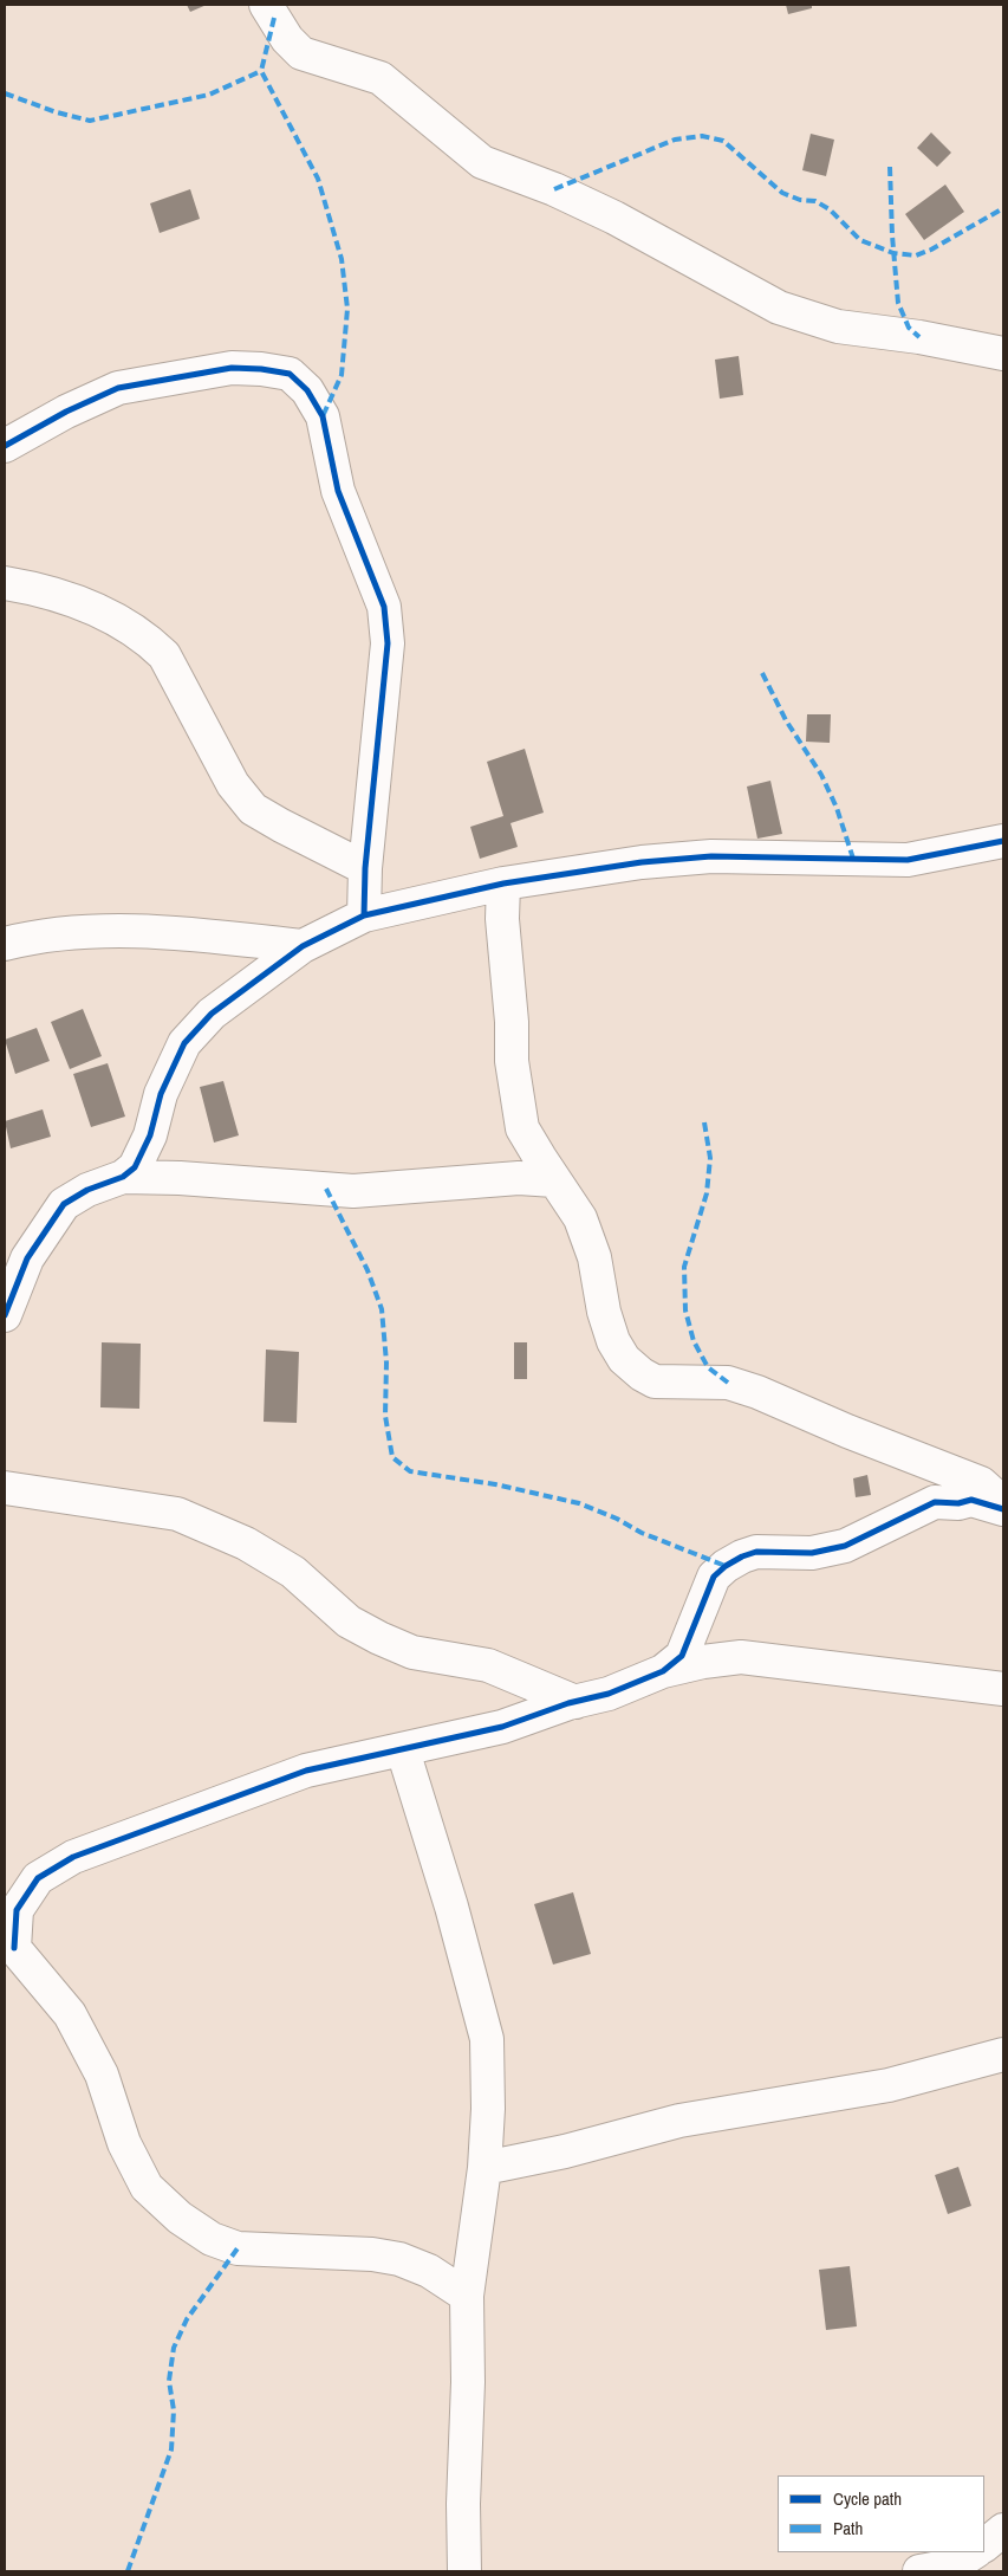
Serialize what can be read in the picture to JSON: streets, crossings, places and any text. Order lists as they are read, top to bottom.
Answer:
{
  "legend": ["Cycle path", "Path"]
}
